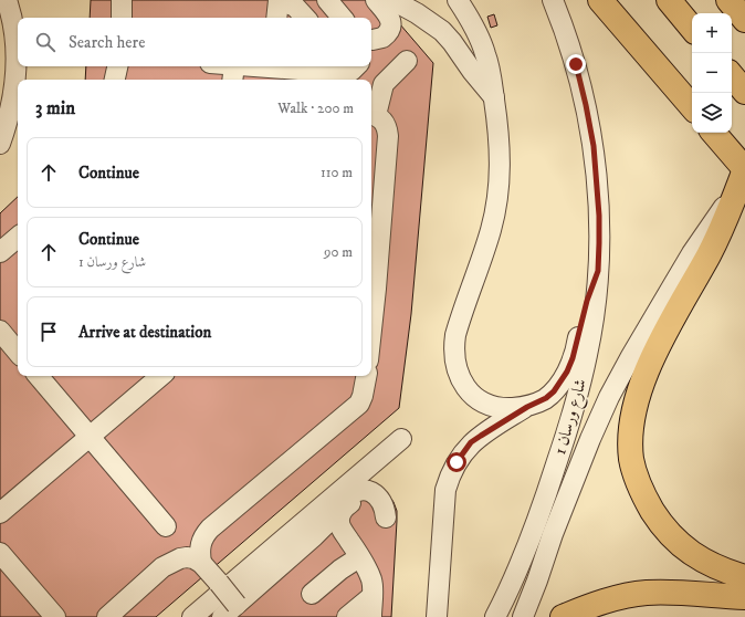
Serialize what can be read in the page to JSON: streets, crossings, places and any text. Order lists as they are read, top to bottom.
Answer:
{
  "streets": {
    "street": ["شارع ورسان 1"]
  },
  "page": {
    "map_buttons": ["+", "−"],
    "search": "Search here",
    "heading": ["3 min", "Walk · 200 m"],
    "list": [
      ["Continue", "110 m"],
      ["Continue", "شارع ورسان 1", "90 m"],
      "Arrive at destination"
    ]
  }
}
